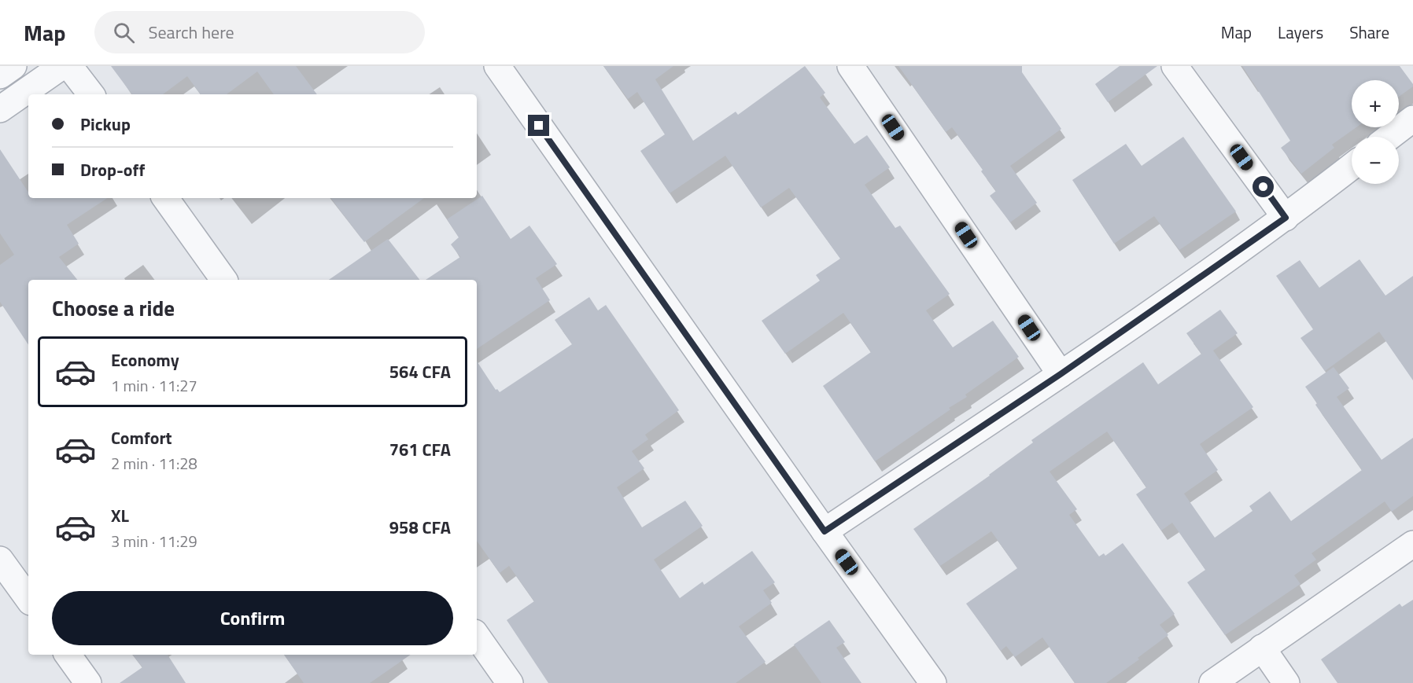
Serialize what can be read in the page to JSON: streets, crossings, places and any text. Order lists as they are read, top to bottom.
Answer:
{
  "page": {
    "header": "Map",
    "search": "Search here",
    "nav": ["Map", "Layers", "Share"],
    "map_buttons": ["+", "−"],
    "banner": ["Pickup", "Drop-off"],
    "heading": "Choose a ride",
    "list": [
      {
        "name": "Economy",
        "note": "1 min · 11:27",
        "value": "564 CFA"
      },
      {
        "name": "Comfort",
        "note": "2 min · 11:28",
        "value": "761 CFA"
      },
      {
        "name": "XL",
        "note": "3 min · 11:29",
        "value": "958 CFA"
      }
    ],
    "buttons": "Confirm"
  }
}
